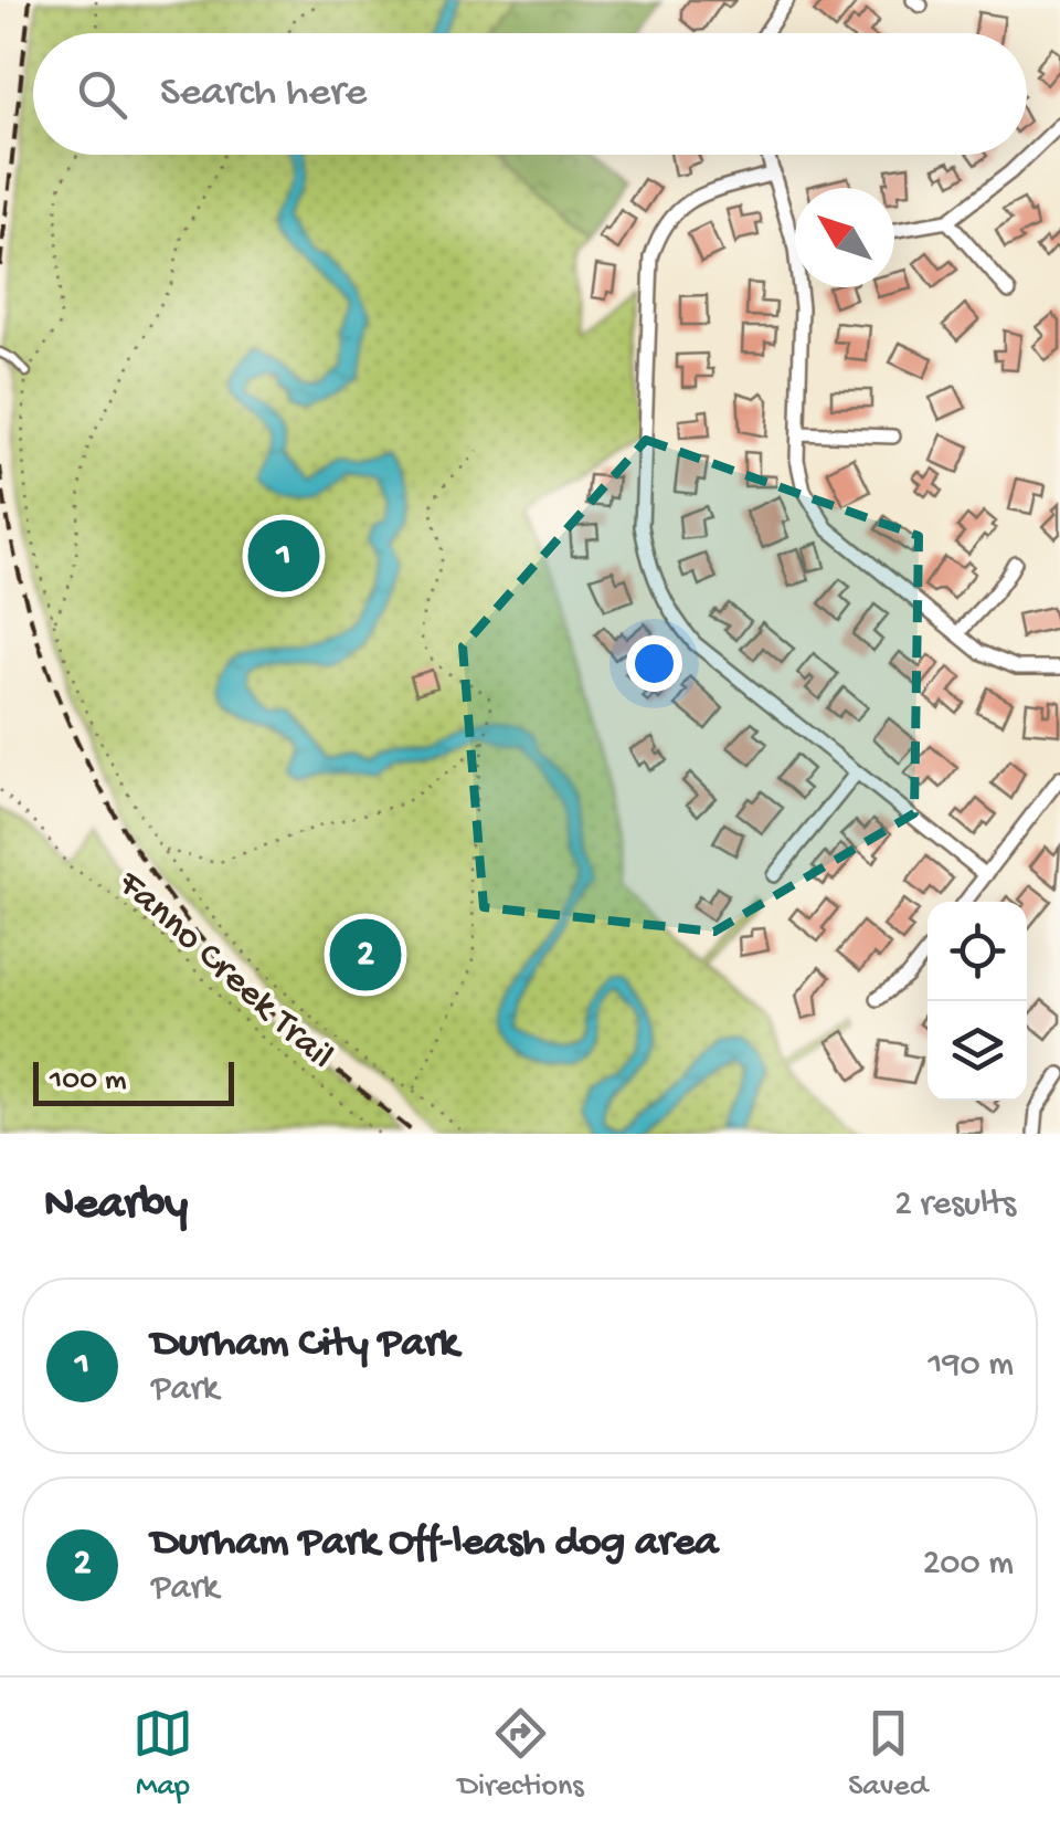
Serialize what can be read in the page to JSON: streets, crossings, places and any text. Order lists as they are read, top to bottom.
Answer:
{
  "streets": {
    "path": ["Fanno Creek Trail"]
  },
  "scale_bar": "100 m",
  "north": "top left",
  "page": {
    "search": "Search here",
    "pins": ["1", "2"],
    "scale": "100 m",
    "heading": ["Nearby", "2 results"],
    "list": [
      {
        "mark": "1",
        "name": "Durham City Park",
        "note": "Park",
        "value": "190 m"
      },
      {
        "mark": "2",
        "name": "Durham Park Off-leash dog area",
        "note": "Park",
        "value": "200 m"
      }
    ],
    "nav": ["Map", "Directions", "Saved"]
  }
}
